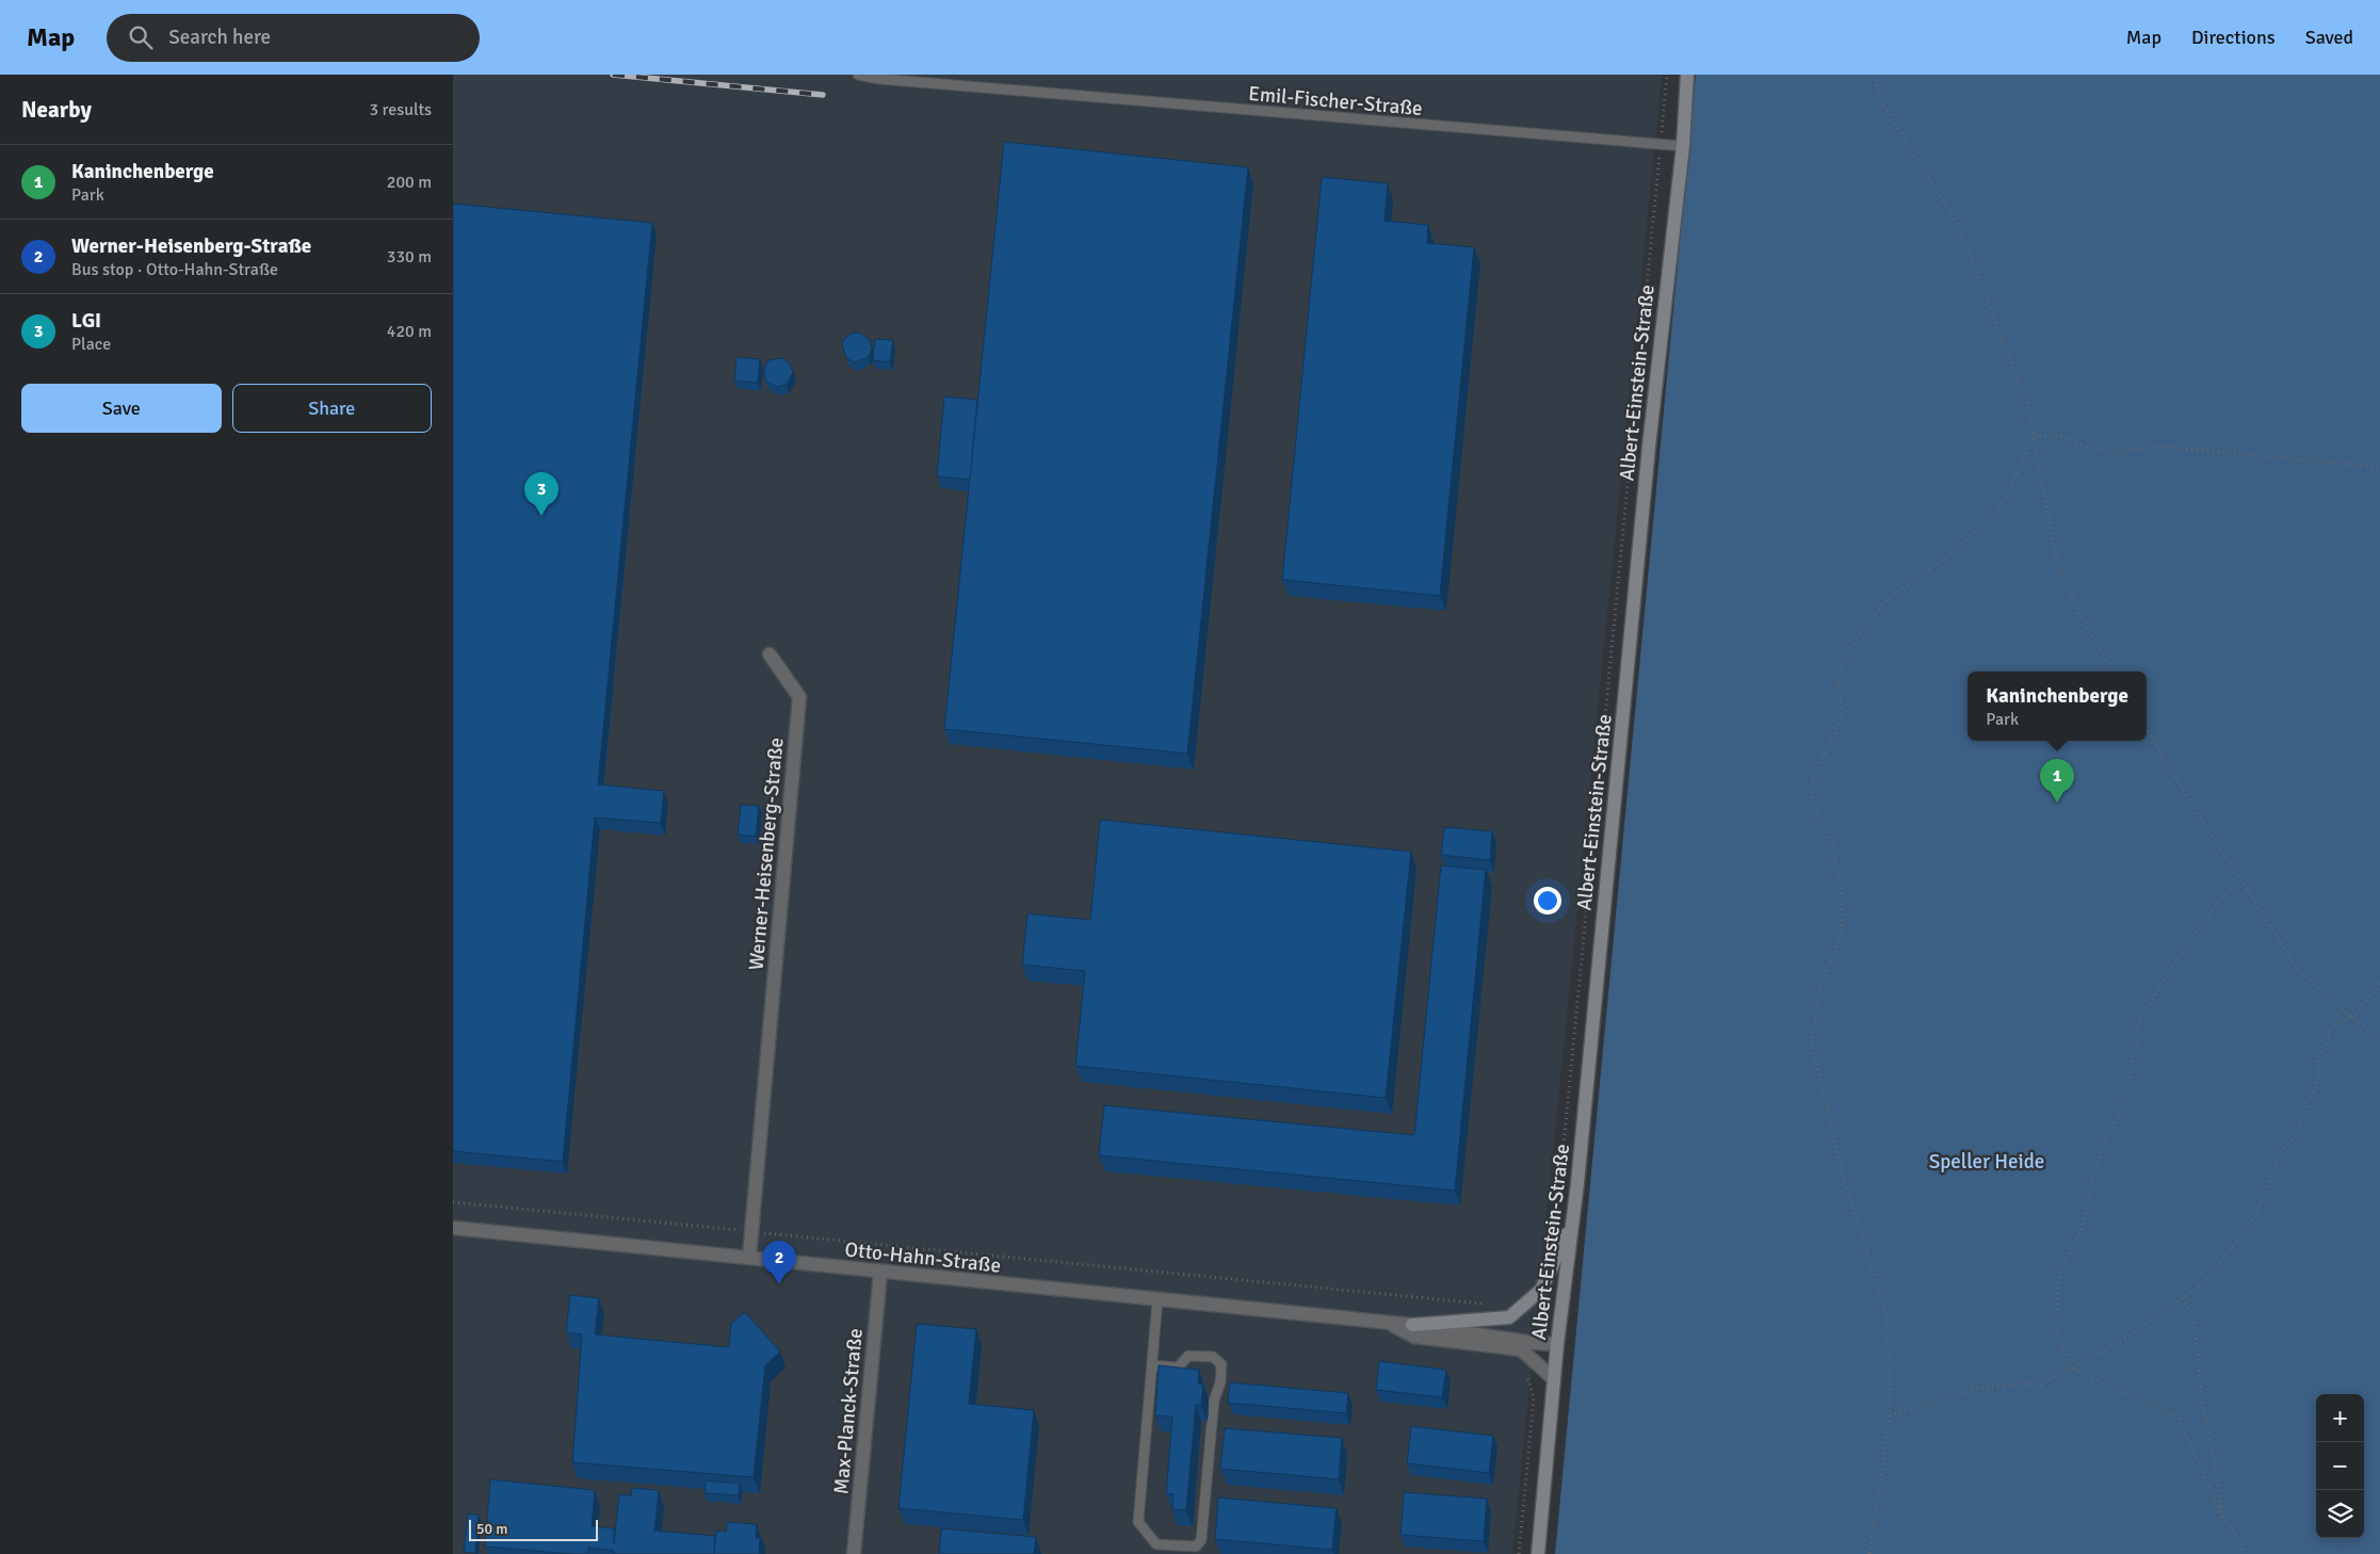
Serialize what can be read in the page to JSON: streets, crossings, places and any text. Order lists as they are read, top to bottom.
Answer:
{
  "streets": {
    "main road": ["Albert-Einstein-Straße"],
    "street": ["Werner-Heisenberg-Straße", "Otto-Hahn-Straße", "Max-Planck-Straße"],
    "lane": ["Emil-Fischer-Straße"]
  },
  "crossings": [
    ["Emil-Fischer-Straße", "Albert-Einstein-Straße"],
    ["Albert-Einstein-Straße", "Otto-Hahn-Straße"],
    ["Werner-Heisenberg-Straße", "Otto-Hahn-Straße"],
    ["Otto-Hahn-Straße", "Max-Planck-Straße"]
  ],
  "parks": ["Speller Heide"],
  "scale_bar": "50 m",
  "page": {
    "header": "Map",
    "search": "Search here",
    "nav": ["Map", "Directions", "Saved"],
    "heading": ["Nearby", "3 results"],
    "list": [
      {
        "mark": "1",
        "name": "Kaninchenberge",
        "note": "Park",
        "value": "200 m"
      },
      {
        "mark": "2",
        "name": "Werner-Heisenberg-Straße",
        "note": "Bus stop · Otto-Hahn-Straße",
        "value": "330 m"
      },
      {
        "mark": "3",
        "name": "LGI",
        "note": "Place",
        "value": "420 m"
      }
    ],
    "buttons": ["Save", "Share"],
    "pins": ["3", "1", "2"],
    "popup": ["Kaninchenberge", "Park"],
    "map_buttons": ["+", "−"],
    "scale": "50 m"
  }
}
